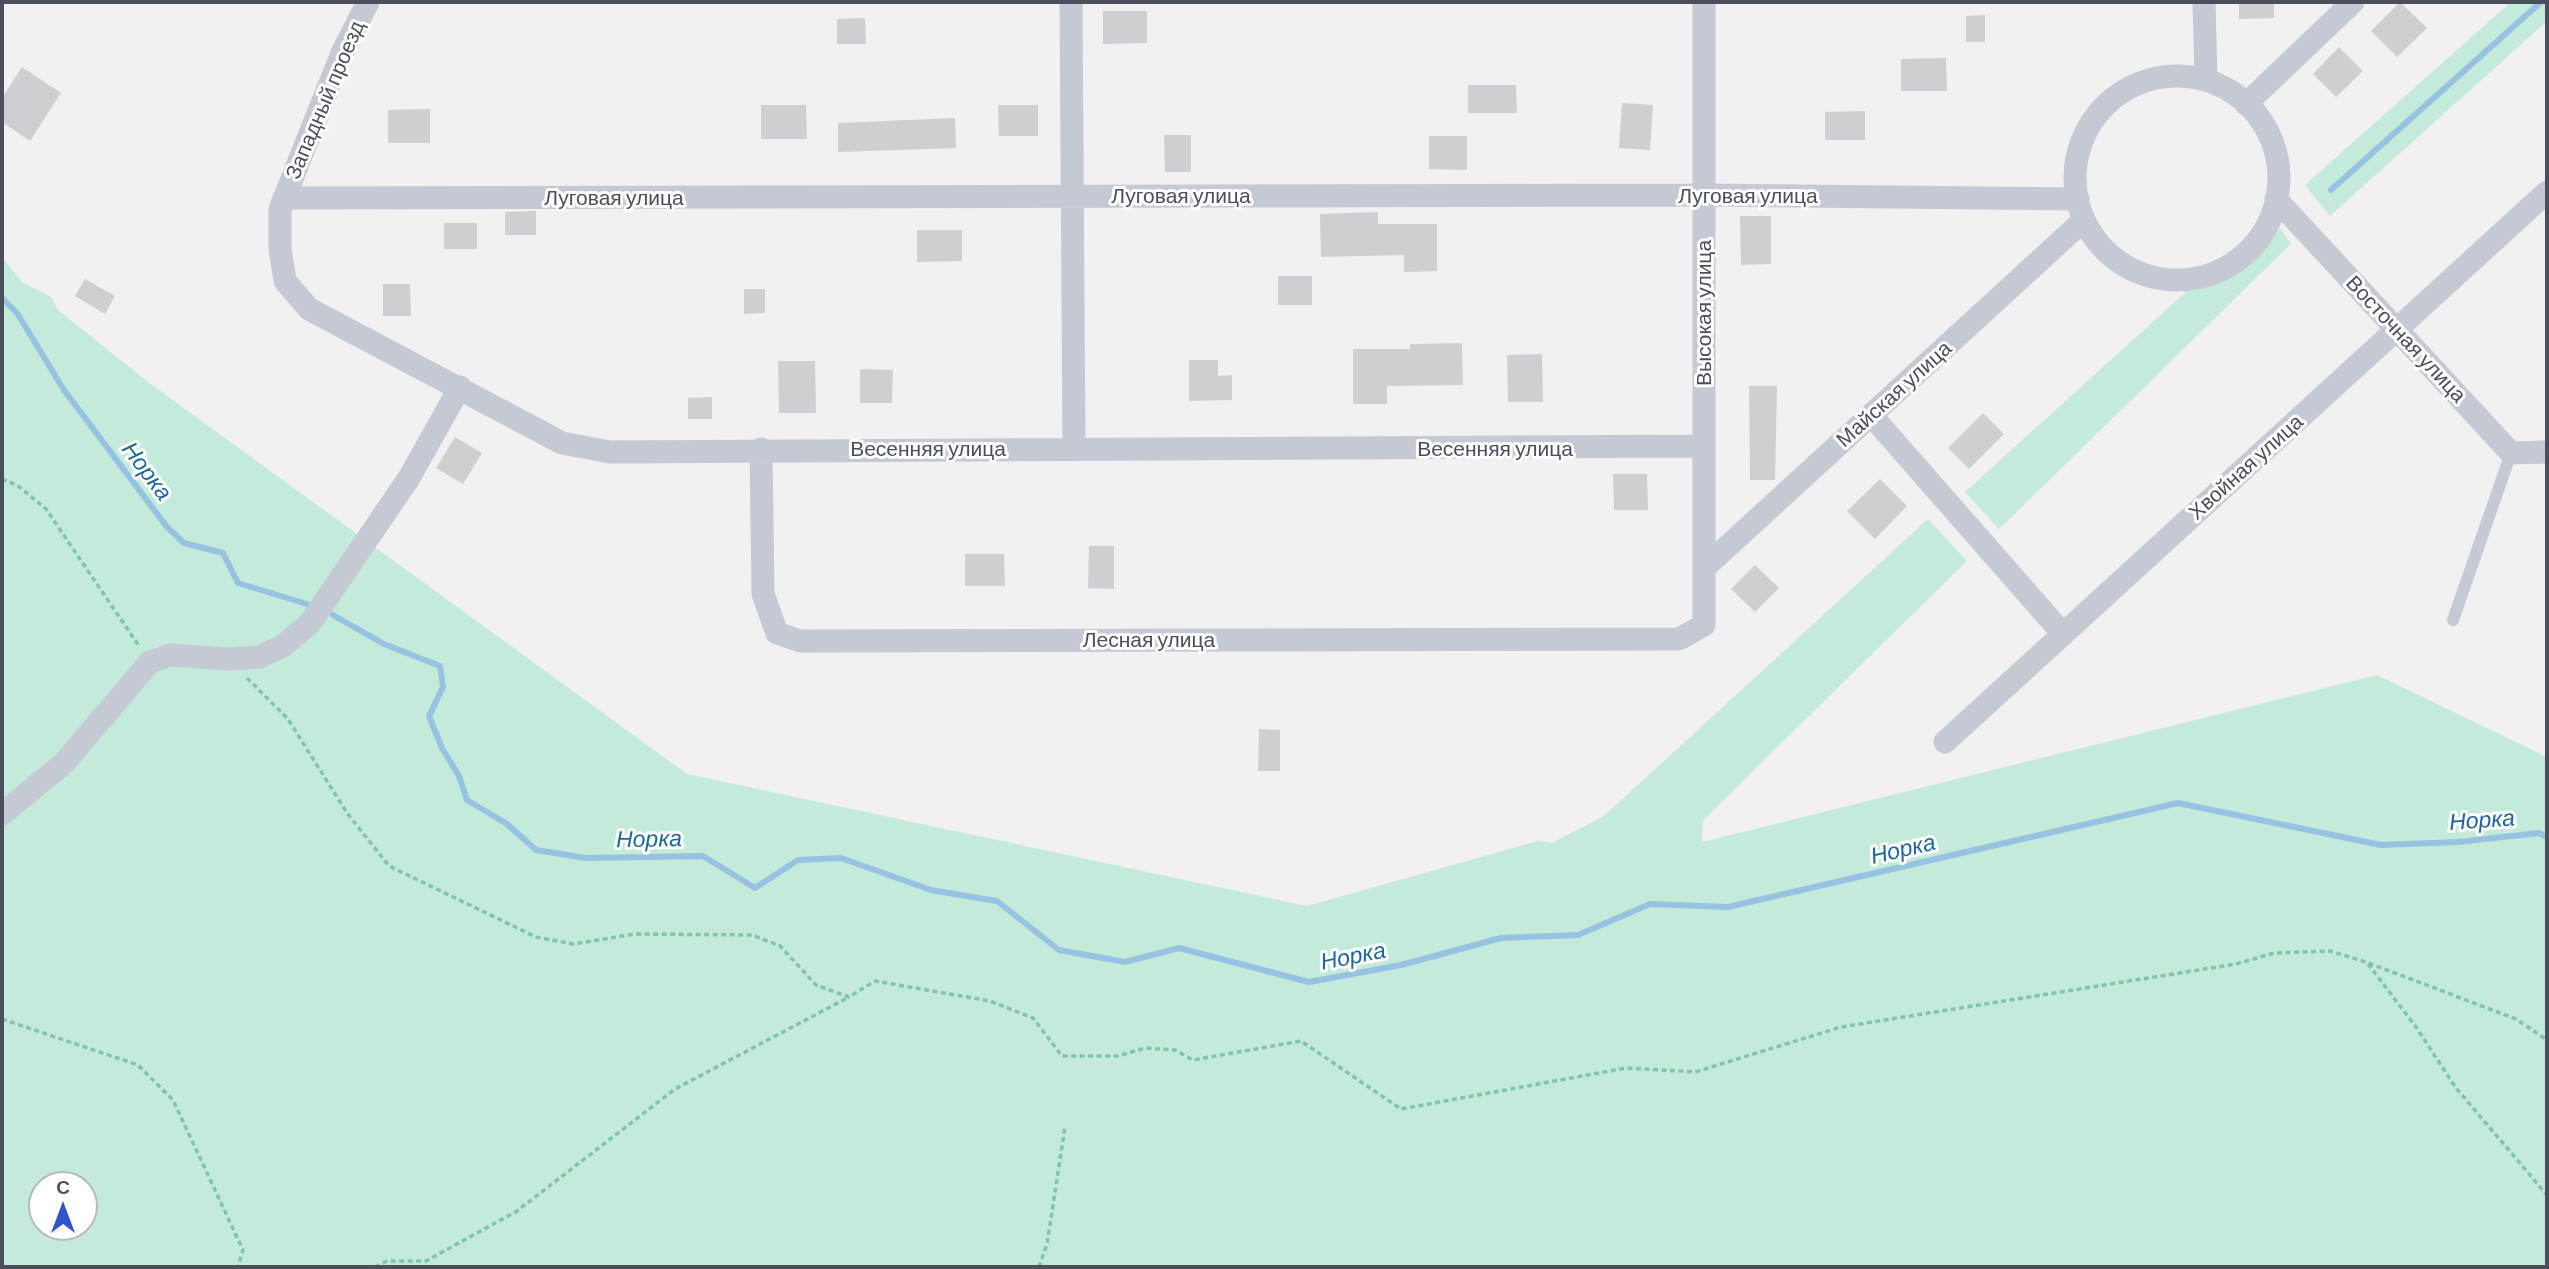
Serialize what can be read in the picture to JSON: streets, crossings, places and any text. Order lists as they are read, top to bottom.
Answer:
{
  "streets": {
    "street": [
      "Западный проезд",
      "Луговая улица",
      "Высокая улица",
      "Восточная улица",
      "Майская улица",
      "Весенняя улица",
      "Хвойная улица",
      "Лесная улица"
    ]
  },
  "crossings": [
    ["Западный проезд", "Луговая улица"],
    ["Западный проезд", "Весенняя улица"],
    ["Луговая улица", "Высокая улица"],
    ["Луговая улица", "Восточная улица"],
    ["Луговая улица", "Майская улица"],
    ["Луговая улица", "Весенняя улица"],
    ["Высокая улица", "Майская улица"],
    ["Высокая улица", "Весенняя улица"],
    ["Высокая улица", "Лесная улица"],
    ["Восточная улица", "Майская улица"],
    ["Восточная улица", "Хвойная улица"],
    ["Весенняя улица", "Лесная улица"]
  ],
  "water": ["Норка"],
  "north": "top"
}
